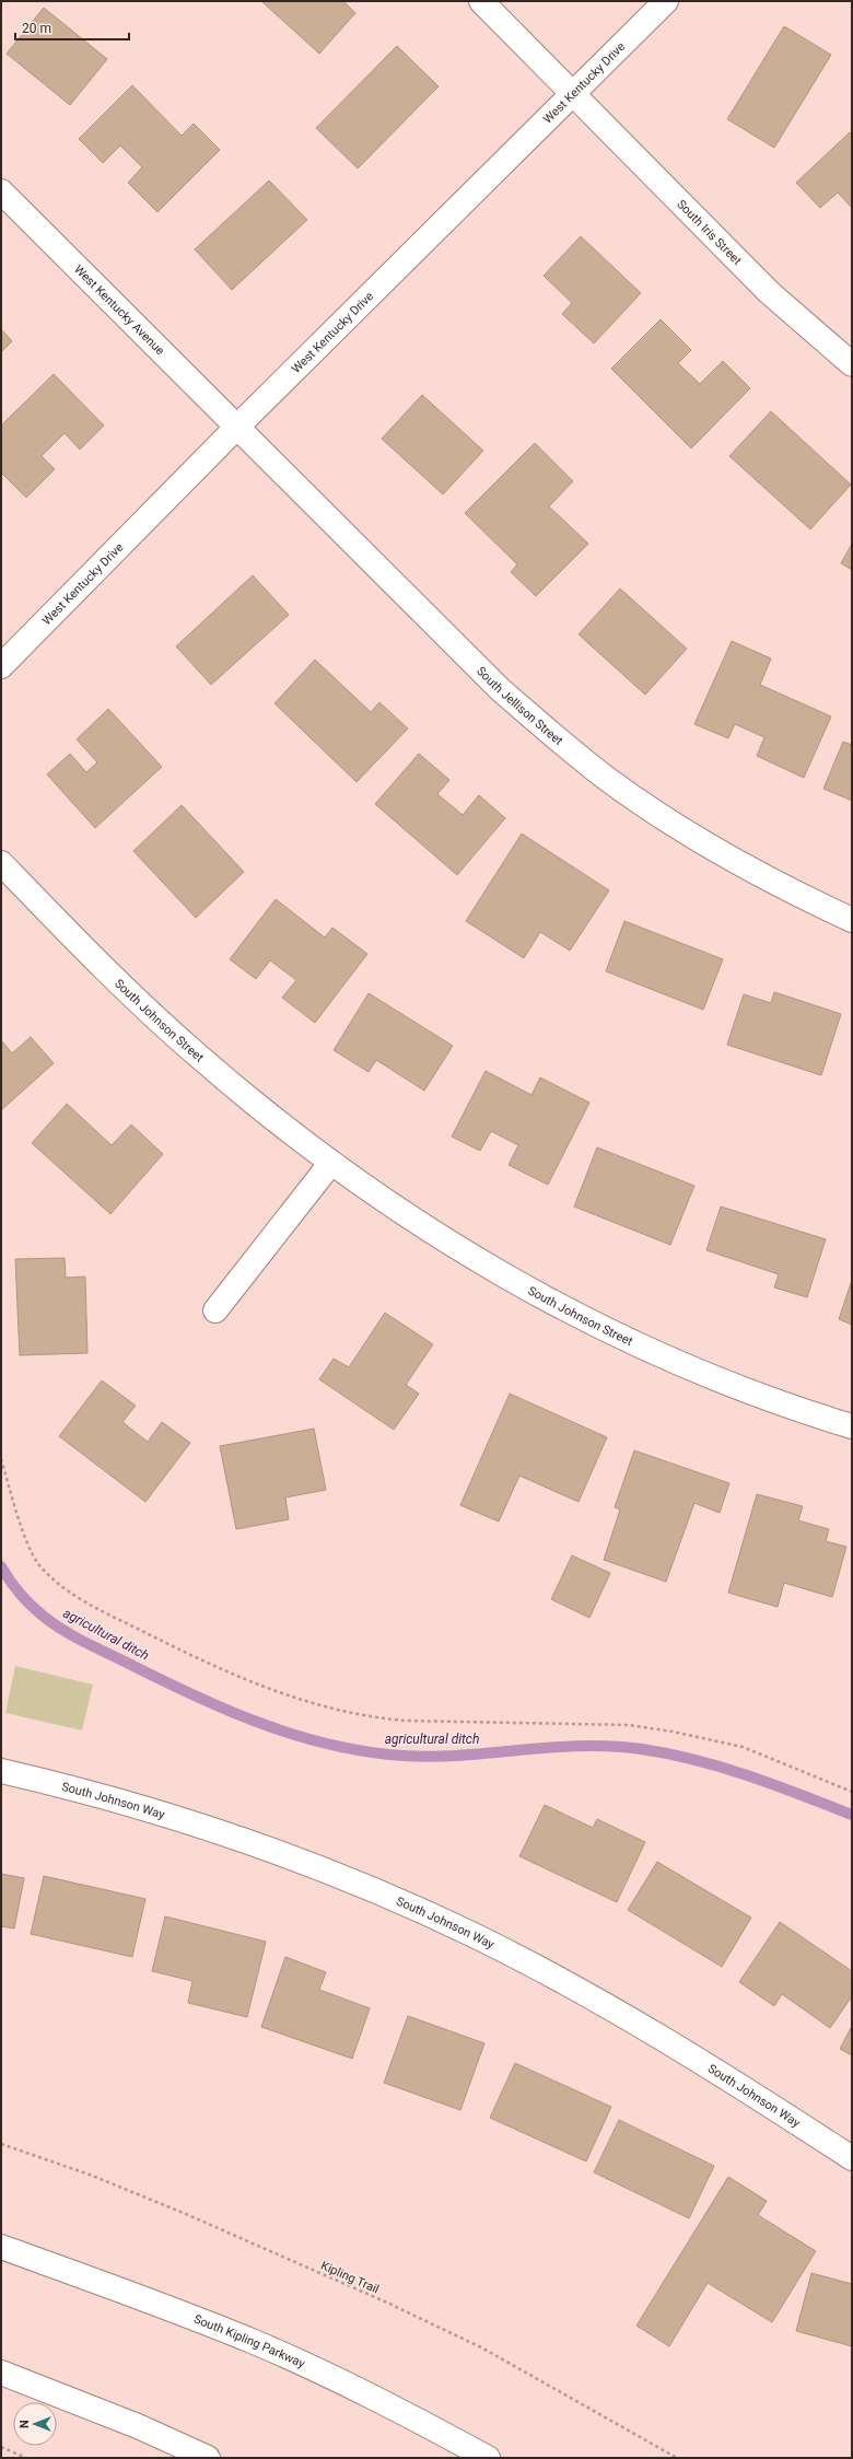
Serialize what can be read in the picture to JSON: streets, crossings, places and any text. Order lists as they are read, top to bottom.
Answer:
{
  "streets": {
    "street": [
      "West Kentucky Drive",
      "South Iris Street",
      "West Kentucky Avenue",
      "South Jellison Street",
      "South Johnson Street",
      "South Johnson Way",
      "South Kipling Parkway"
    ],
    "path": ["Kipling Trail"]
  },
  "crossings": [
    ["West Kentucky Drive", "South Iris Street"],
    ["West Kentucky Drive", "West Kentucky Avenue"],
    ["West Kentucky Drive", "South Jellison Street"],
    ["West Kentucky Avenue", "South Jellison Street"]
  ],
  "water": ["agricultural ditch"],
  "scale_bar": "20 m",
  "north": "left"
}
